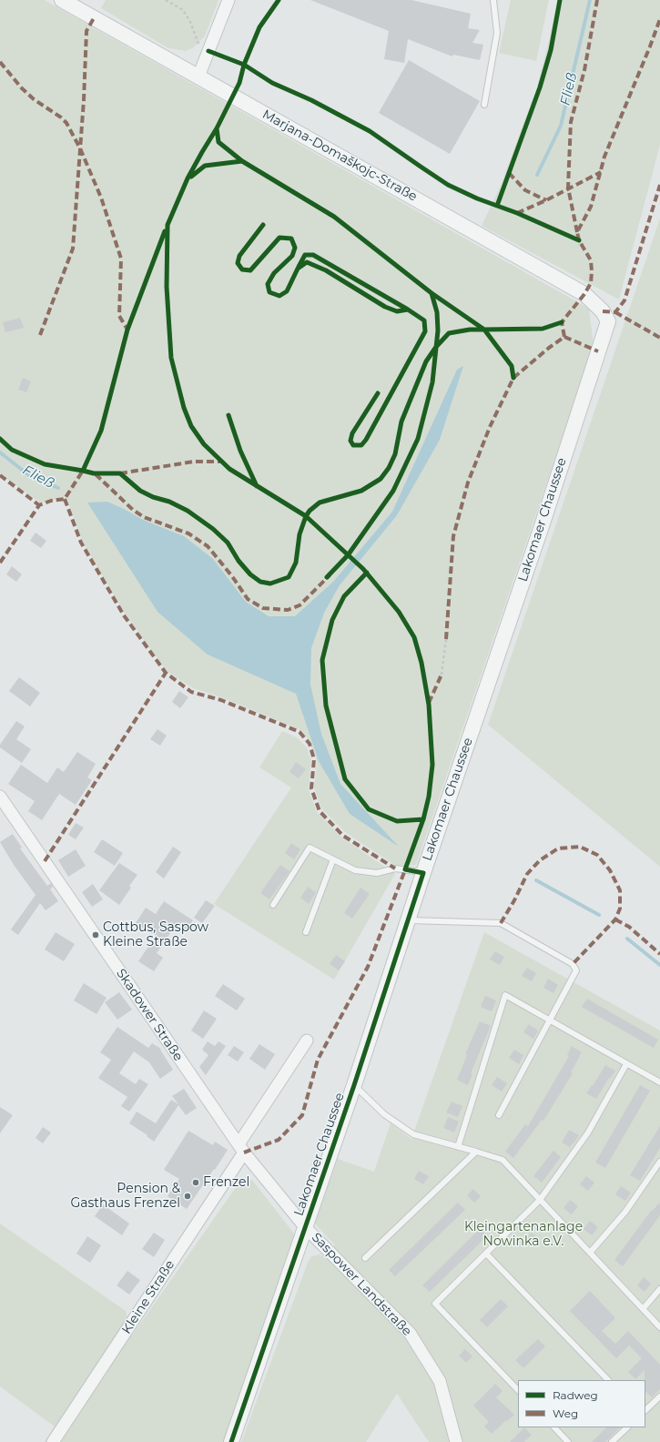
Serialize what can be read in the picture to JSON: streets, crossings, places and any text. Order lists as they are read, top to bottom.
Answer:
{
  "streets": {
    "street": [
      "Marjana-Domaškojc-Straße",
      "Lakomaer Chaussee",
      "Skadower Straße",
      "Saspower Landstraße",
      "Kleine Straße"
    ]
  },
  "crossings": [
    ["Marjana-Domaškojc-Straße", "Lakomaer Chaussee"],
    ["Lakomaer Chaussee", "Skadower Straße"],
    ["Lakomaer Chaussee", "Saspower Landstraße"],
    ["Skadower Straße", "Saspower Landstraße"],
    ["Skadower Straße", "Kleine Straße"]
  ],
  "water": ["Fließ"],
  "parks": ["Kleingartenanlage Nowinka e.V."],
  "places": ["Cottbus, Saspow Kleine Straße", "Frenzel", "Pension & Gasthaus Frenzel"],
  "legend": ["Radweg", "Weg"]
}
